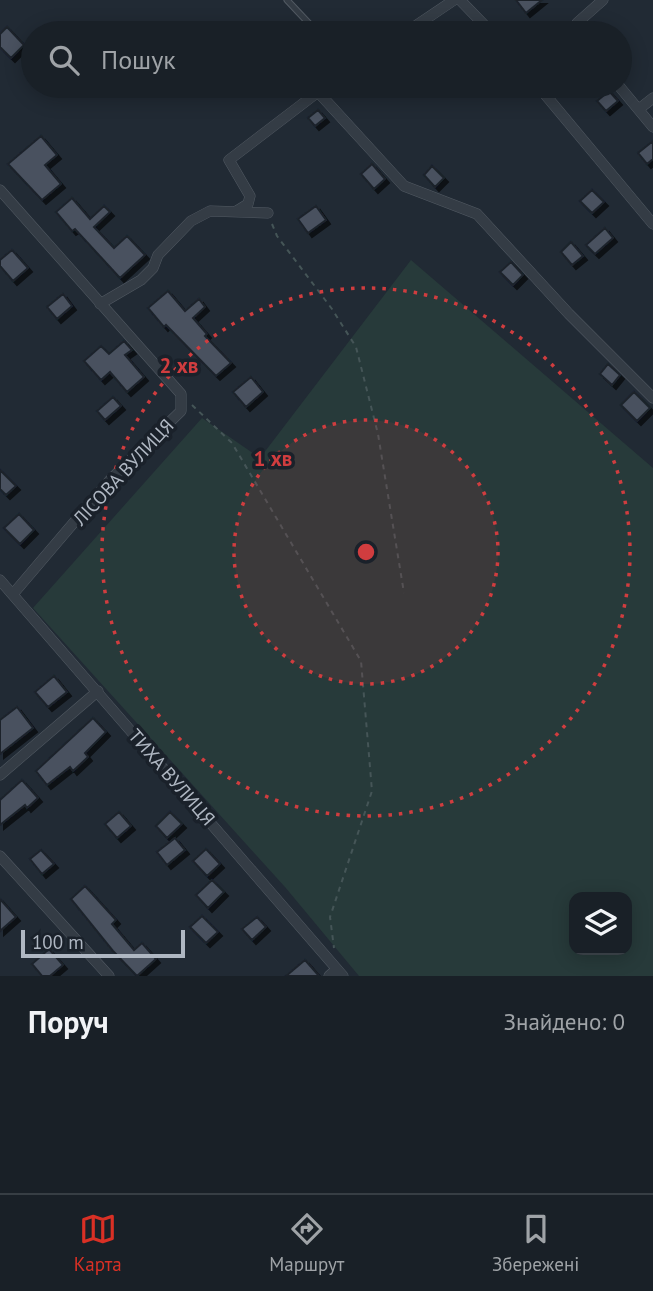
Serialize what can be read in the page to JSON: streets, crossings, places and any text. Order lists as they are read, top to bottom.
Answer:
{
  "streets": {
    "street": ["ЛІСОВА ВУЛИЦЯ", "ТИХА ВУЛИЦЯ"]
  },
  "crossings": [
    ["ЛІСОВА ВУЛИЦЯ", "ТИХА ВУЛИЦЯ"]
  ],
  "scale_bar": "100 m",
  "page": {
    "search": "Пошук",
    "scale": "100 m",
    "heading": ["Поруч", "Знайдено: 0"],
    "nav": ["Карта", "Маршрут", "Збережені"]
  },
  "rings": ["2 хв", "1 хв"]
}
